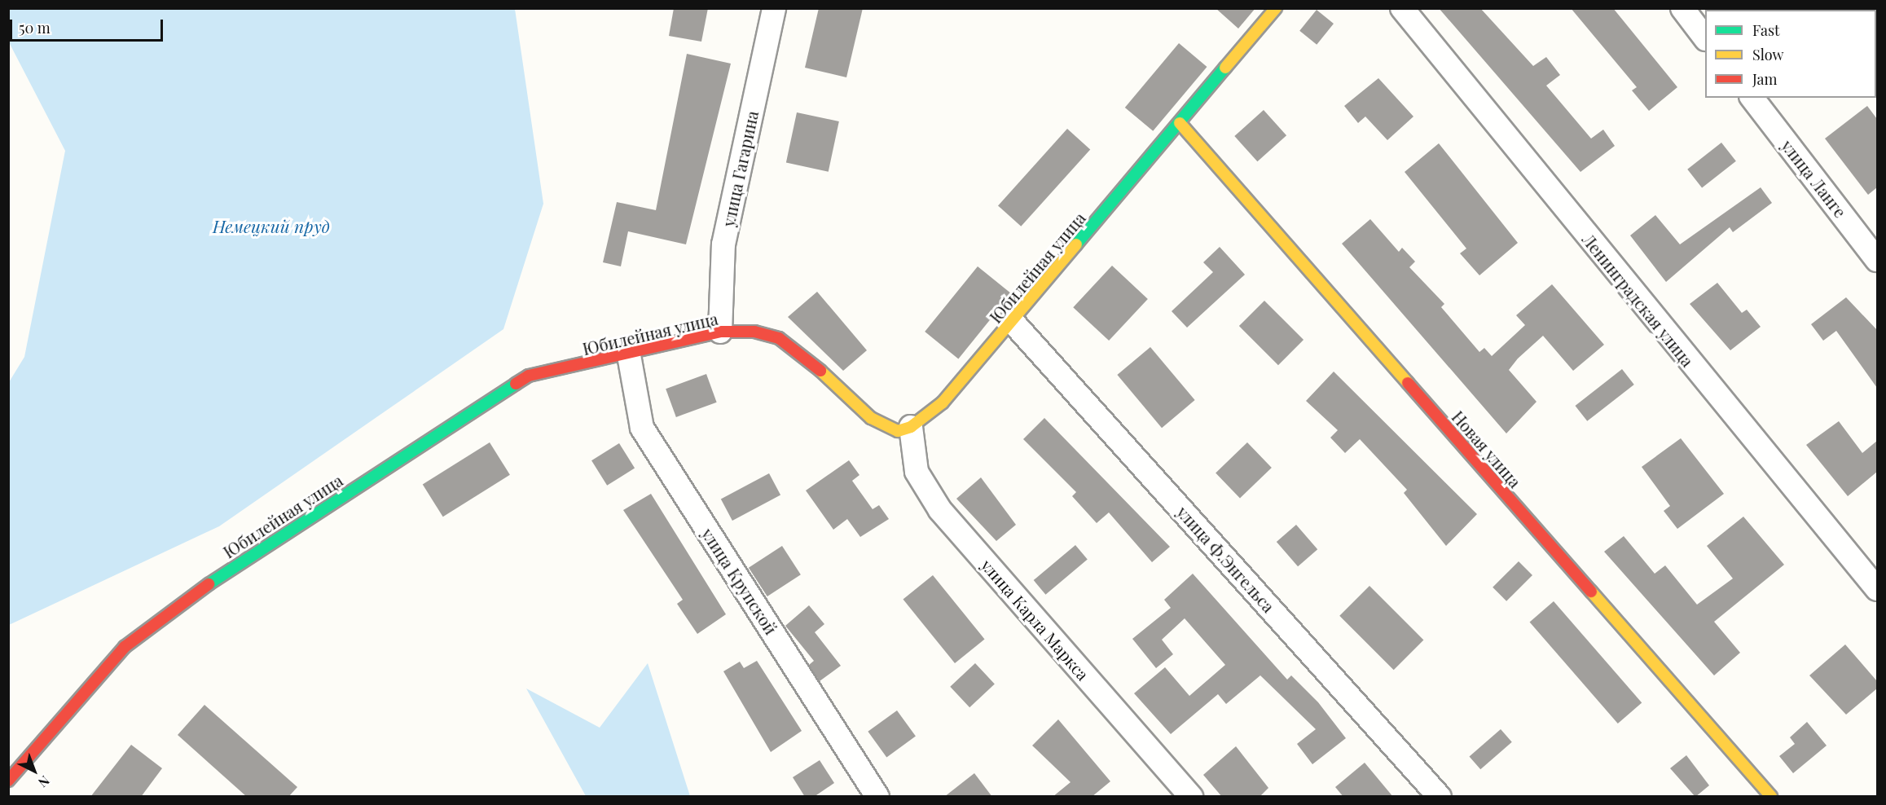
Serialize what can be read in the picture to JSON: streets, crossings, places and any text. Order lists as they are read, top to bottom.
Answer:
{
  "streets": {
    "street": [
      "улица Гагарина",
      "улица Ланге",
      "Юбилейная улица",
      "Ленинградская улица",
      "Новая улица",
      "улица Ф.Энгельса",
      "улица Крупской",
      "улица Карла Маркса"
    ]
  },
  "crossings": [
    ["улица Гагарина", "Юбилейная улица"],
    ["Юбилейная улица", "Новая улица"],
    ["Юбилейная улица", "улица Ф.Энгельса"],
    ["Юбилейная улица", "улица Крупской"],
    ["Юбилейная улица", "улица Карла Маркса"]
  ],
  "water": ["Немецкий пруд"],
  "legend": ["Fast", "Slow", "Jam"],
  "scale_bar": "50 m",
  "north": "bottom right"
}
